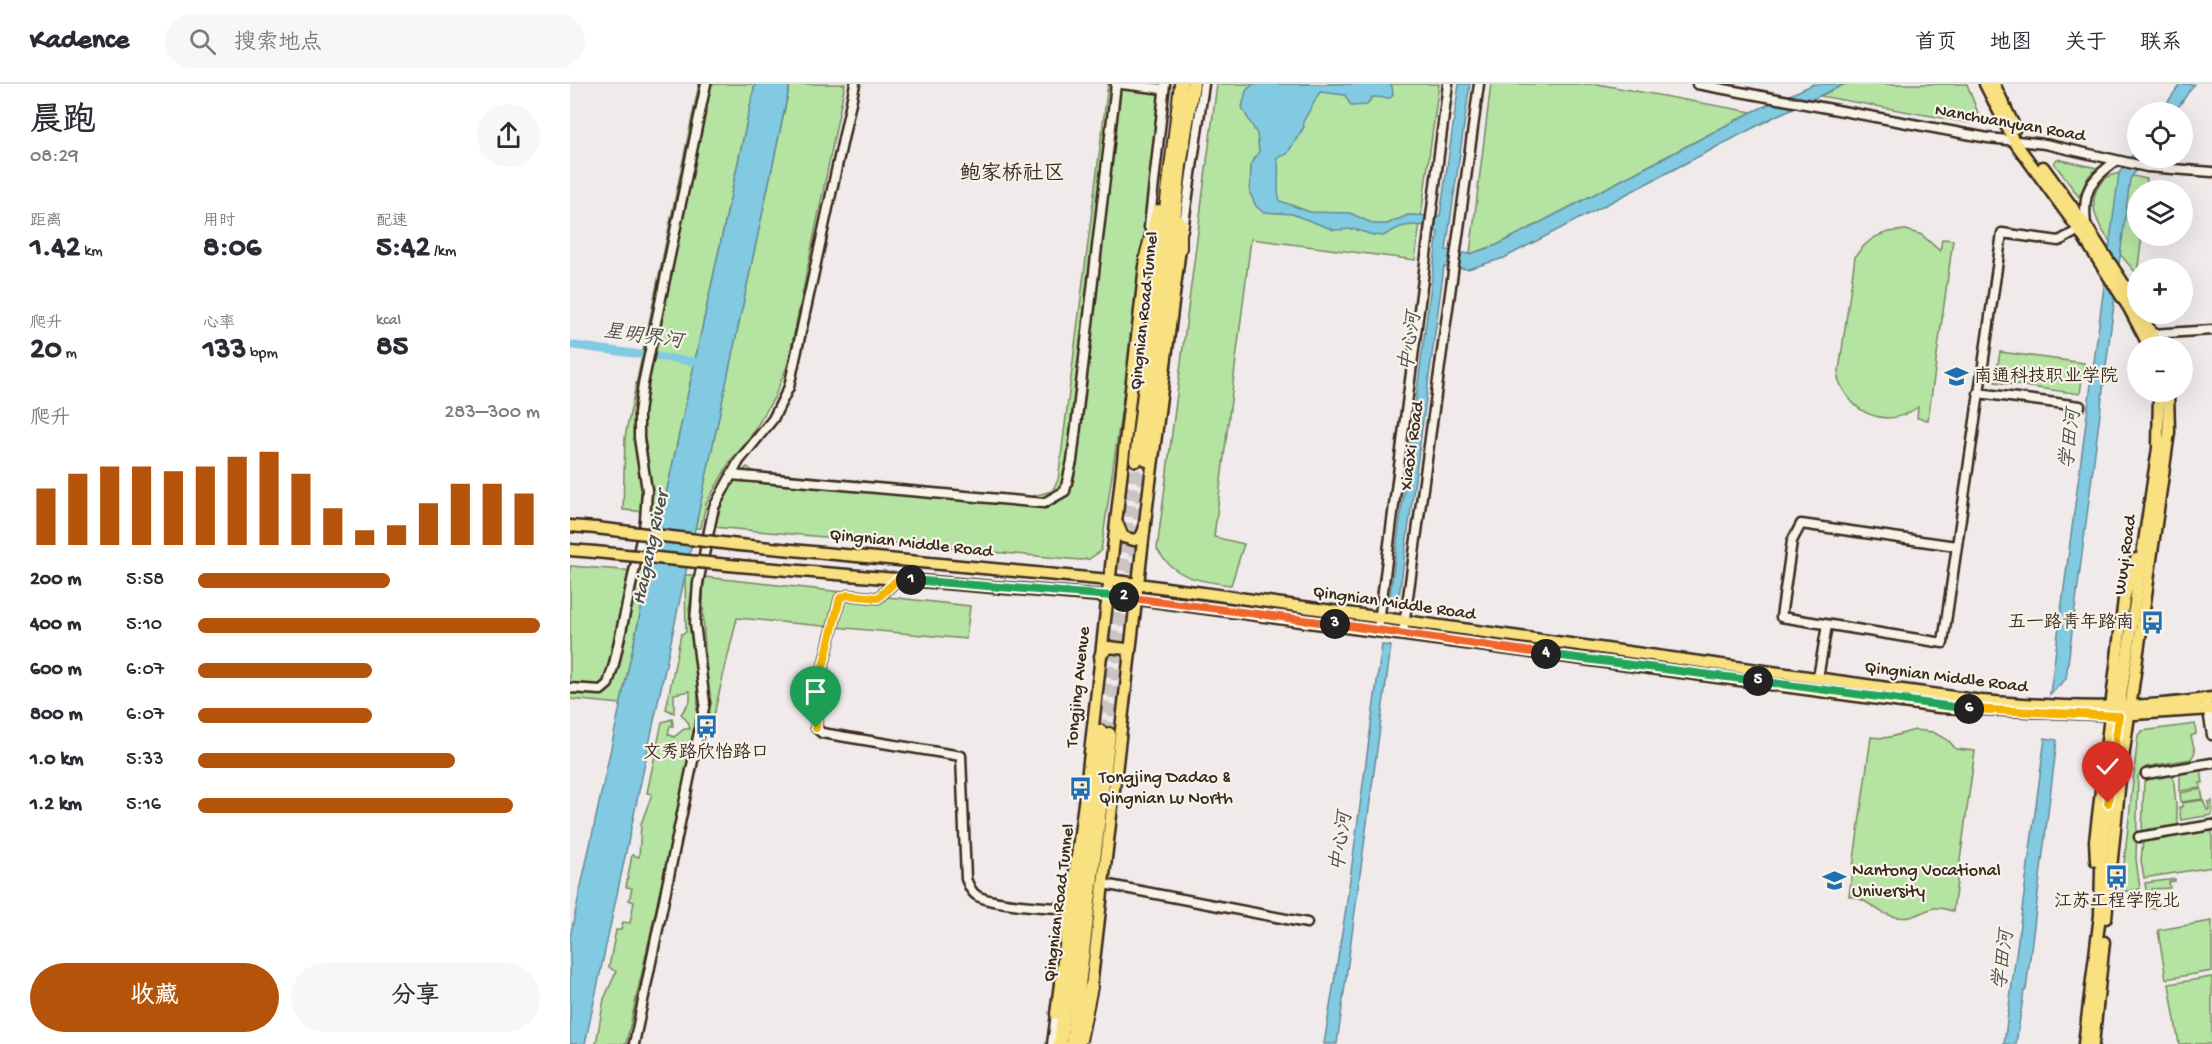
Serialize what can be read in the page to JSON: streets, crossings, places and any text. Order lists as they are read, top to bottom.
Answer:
{
  "streets": {
    "highway": ["Qingnian Road Tunnel"],
    "main road": ["Qingnian Middle Road", "Wuyi Road", "Tongjing Avenue"],
    "street": ["Nanchuanyuan Road", "Xiaoxi Road"]
  },
  "crossings": [
    ["Xiaoxi Road", "Qingnian Middle Road"],
    ["Qingnian Middle Road", "Wuyi Road"],
    ["Qingnian Middle Road", "Tongjing Avenue"]
  ],
  "districts": ["鲍家桥社区"],
  "water": [
    "星明界河",
    "中心河",
    "学田河",
    "Haigang River"
  ],
  "places": {
    "school or university": ["南通科技职业学院", "Nantong Vocational University"],
    "bus stop": [
      "五一路青年路南",
      "文秀路欣怡路口",
      "Tongjing Dadao & Qingnian Lu North",
      "江苏工程学院北"
    ]
  },
  "page": {
    "header": "Kadence",
    "search": "搜索地点",
    "nav": [
      "首页",
      "地图",
      "关于",
      "联系"
    ],
    "heading": ["晨跑", "08:29"],
    "map_buttons": ["+", "−"],
    "stats": [
      ["距离", "1.42 km"],
      ["用时", "8:06"],
      ["配速", "5:42 /km"],
      ["爬升", "20 m"],
      ["心率", "133 bpm"],
      ["kcal", "85"]
    ],
    "chart": ["爬升", "283–300 m"],
    "list": [
      {
        "name": "200 m",
        "note": "5:58"
      },
      {
        "name": "400 m",
        "note": "5:10"
      },
      {
        "name": "600 m",
        "note": "6:07"
      },
      {
        "name": "800 m",
        "note": "6:07"
      },
      {
        "name": "1.0 km",
        "note": "5:33"
      },
      {
        "name": "1.2 km",
        "note": "5:16"
      }
    ],
    "pins": [
      "1",
      "2",
      "3",
      "4",
      "5",
      "6"
    ],
    "buttons": ["收藏", "分享"]
  }
}
